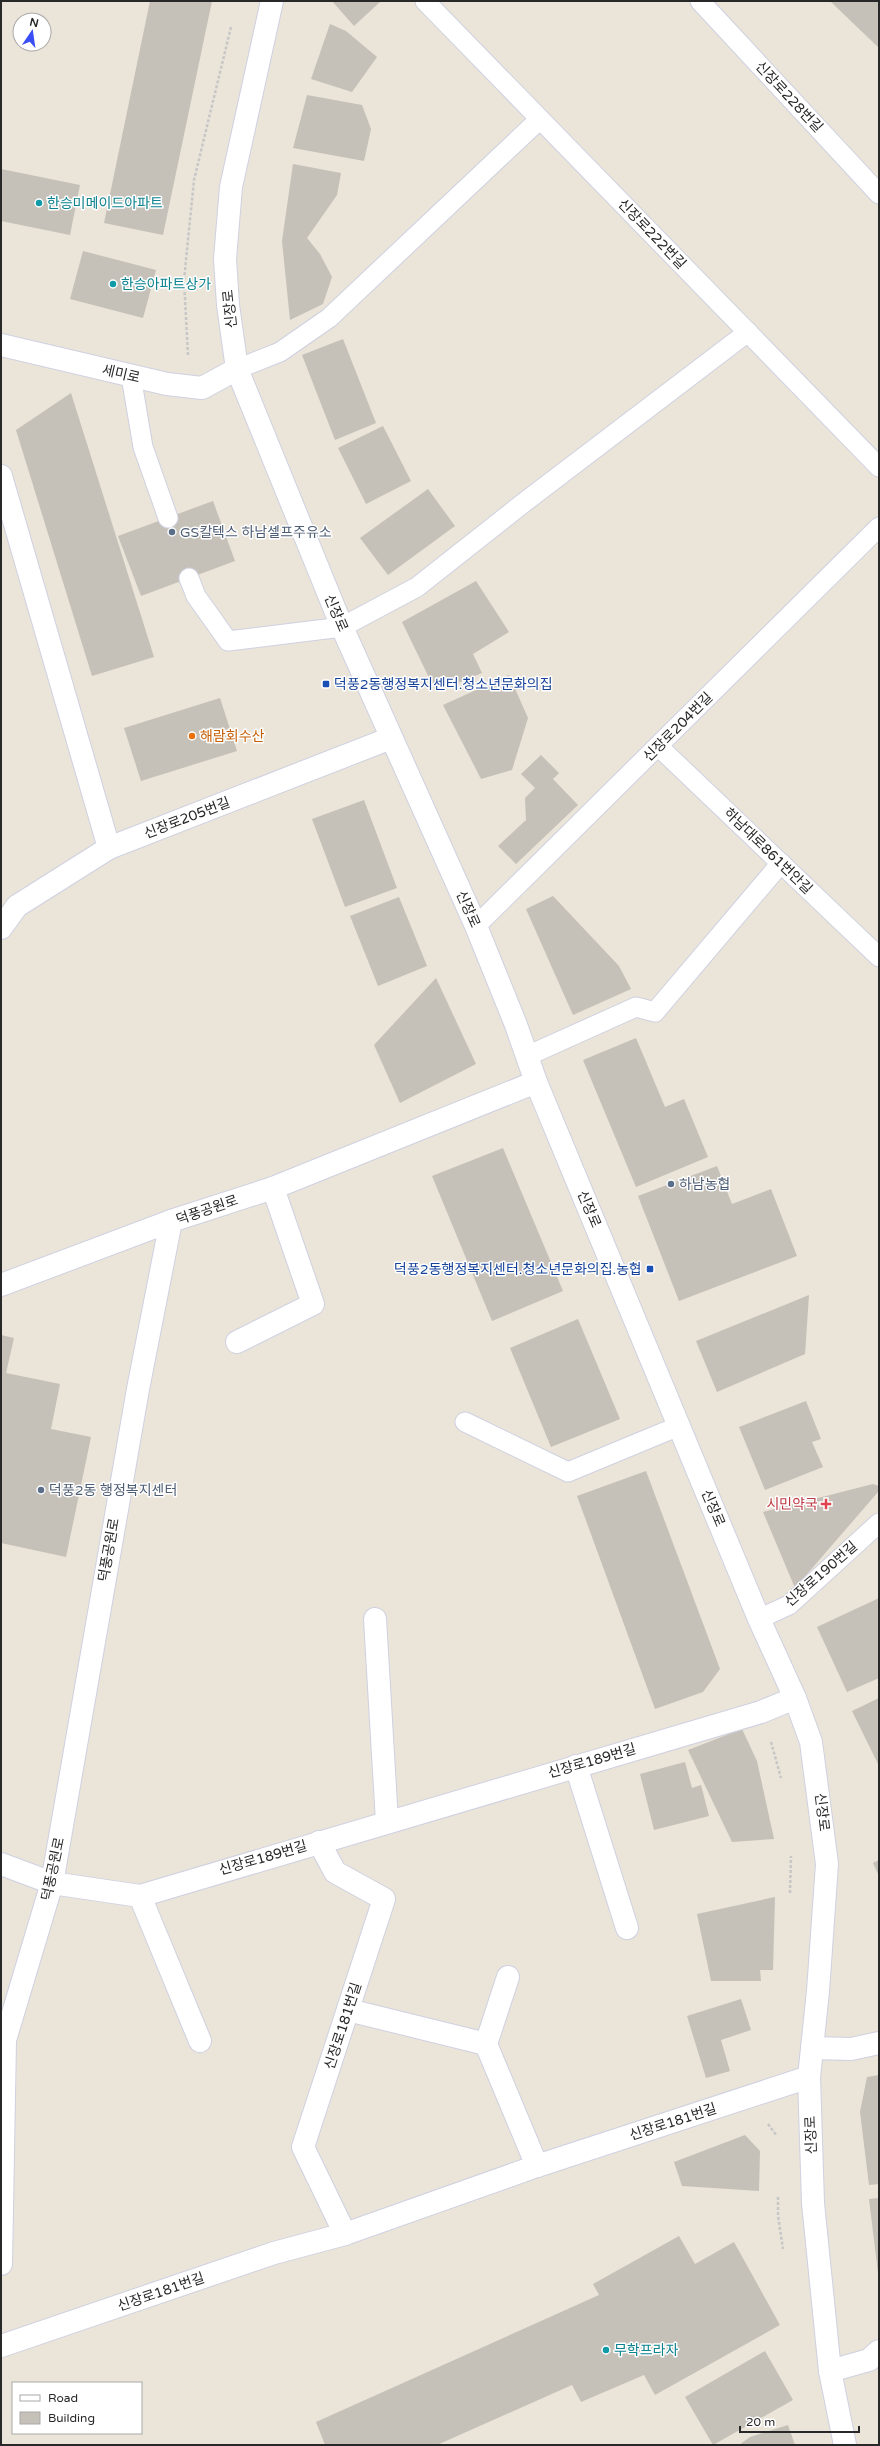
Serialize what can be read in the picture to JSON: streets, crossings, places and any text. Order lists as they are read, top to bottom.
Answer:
{
  "streets": {
    "street": [
      "신장로",
      "세미로",
      "신장로205번길",
      "덕풍공원로",
      "신장로189번길",
      "신장로181번길"
    ],
    "lane": [
      "신장로228번길",
      "신장로222번길",
      "신장로204번길",
      "하남대로861번안길",
      "신장로190번길"
    ]
  },
  "crossings": [
    ["신장로", "신장로204번길"],
    ["신장로", "신장로205번길"],
    ["신장로", "덕풍공원로"],
    ["신장로", "신장로190번길"],
    ["신장로", "신장로189번길"],
    ["신장로", "신장로181번길"],
    ["신장로204번길", "하남대로861번안길"],
    ["덕풍공원로", "신장로189번길"],
    ["신장로189번길", "신장로181번길"]
  ],
  "places": {
    "other": [
      "한승미메이드아파트",
      "한승아파트상가",
      "GS칼텍스 하남셀프주유소",
      "해람회수산",
      "하남농협",
      "덕풍2동 행정복지센터",
      "무학프라자"
    ],
    "transit": ["덕풍2동행정복지센터.청소년문화의집", "덕풍2동행정복지센터.청소년문화의집.농협"],
    "health": ["시민약국"]
  },
  "legend": ["Road", "Building"],
  "scale_bar": "20 m",
  "north": "top"
}
